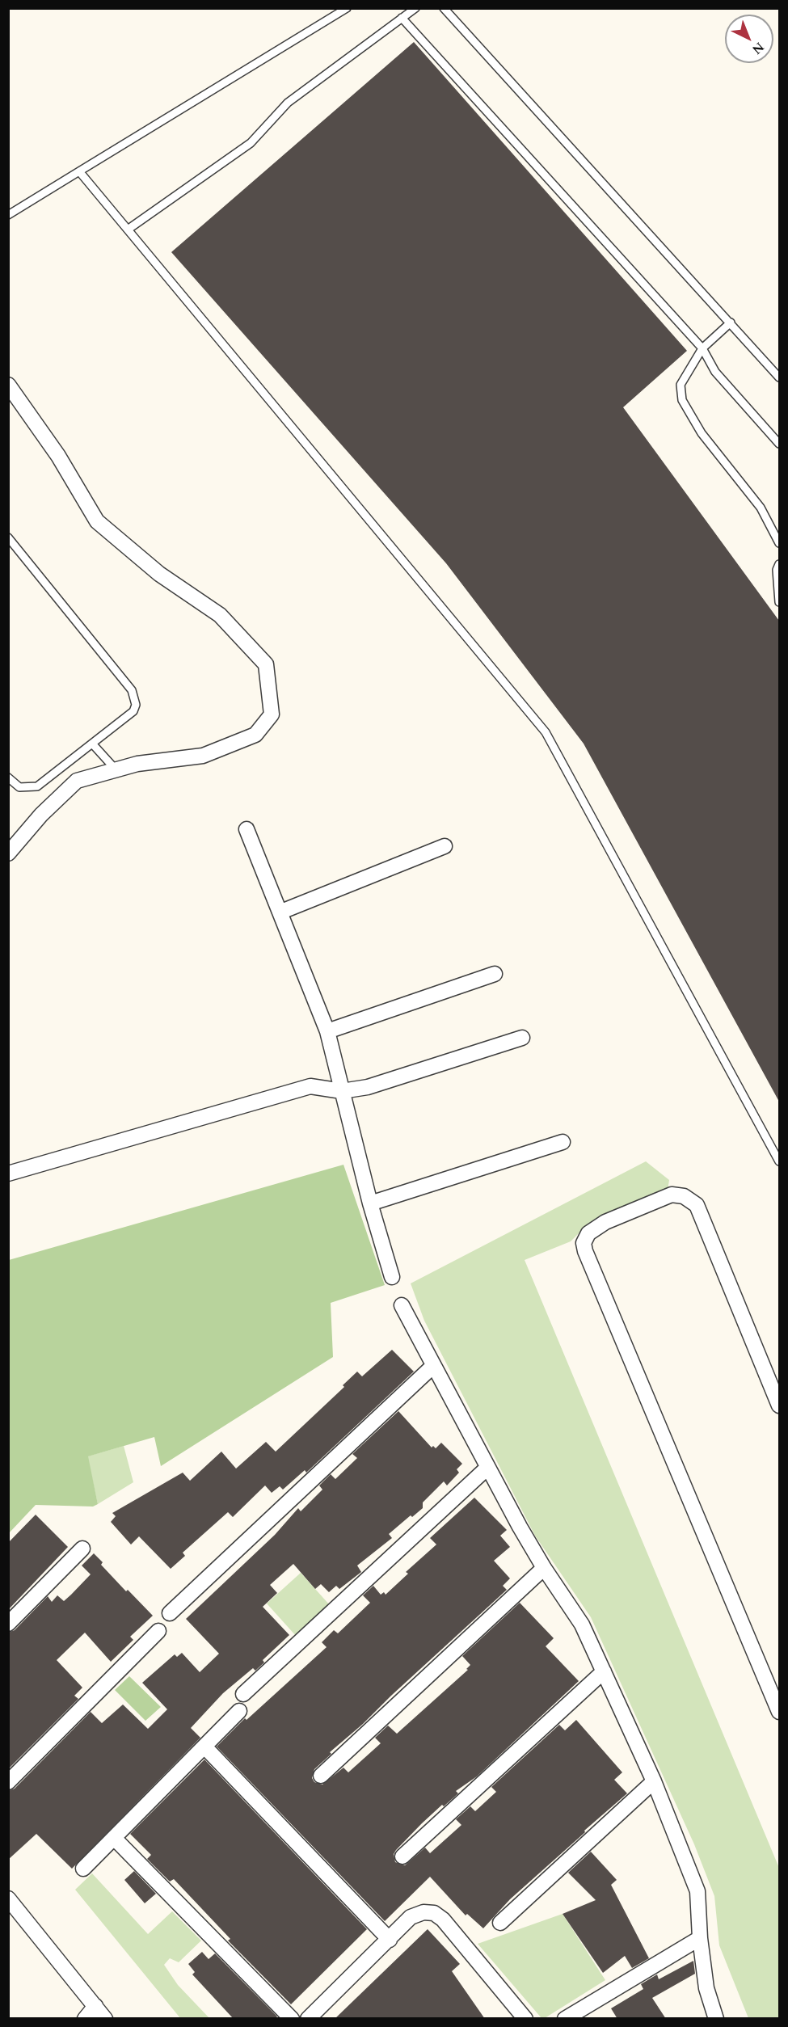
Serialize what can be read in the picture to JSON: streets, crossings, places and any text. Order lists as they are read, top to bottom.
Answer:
{
  "north": "bottom right"
}
